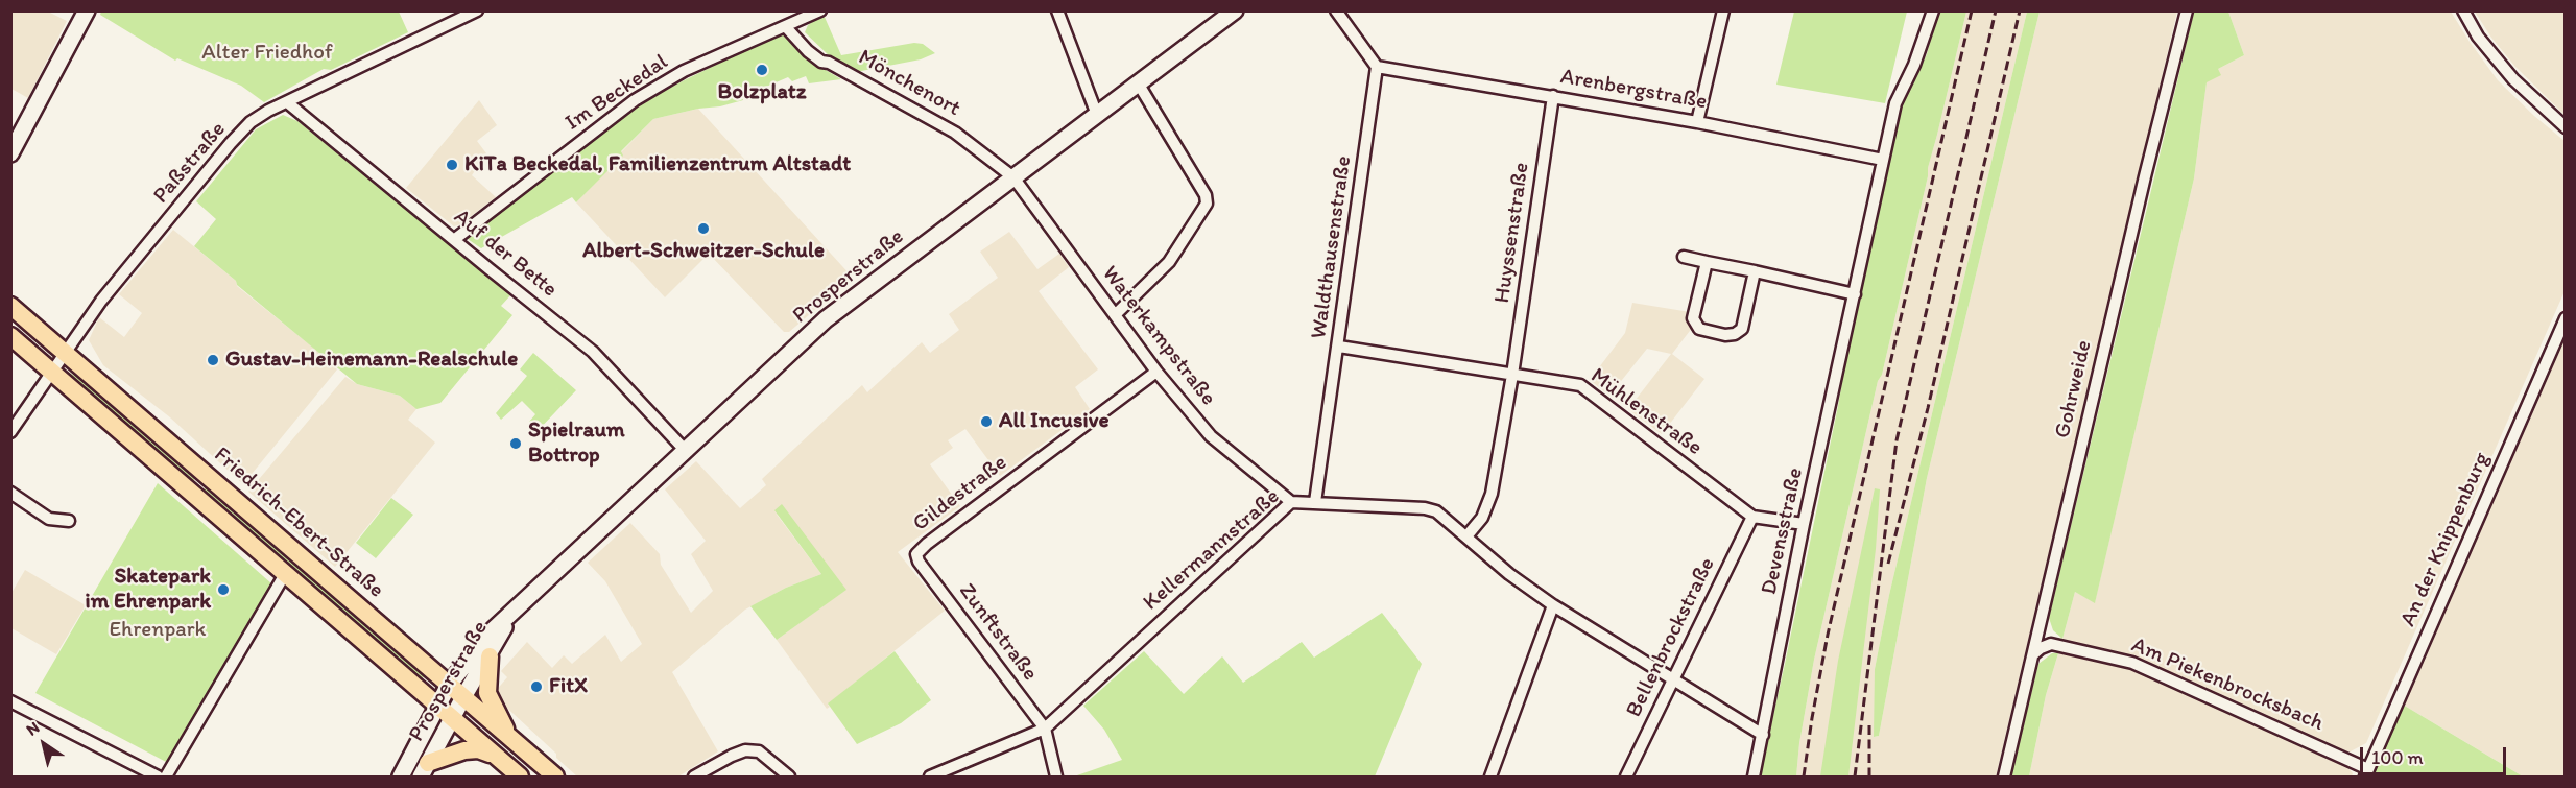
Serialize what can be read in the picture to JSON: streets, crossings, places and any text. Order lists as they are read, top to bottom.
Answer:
{
  "streets": {
    "main road": ["Prosperstraße", "Friedrich-Ebert-Straße"],
    "street": [
      "Mönchenort",
      "Arenbergstraße",
      "Im Beckedal",
      "Paßstraße",
      "Huyssenstraße",
      "Waldthausenstraße",
      "Auf der Bette",
      "Waterkampstraße",
      "Gohrweide",
      "Mühlenstraße",
      "Gildestraße",
      "Devensstraße",
      "An der Knippenburg",
      "Kellermannstraße",
      "Zunftstraße",
      "Bellenbrockstraße",
      "Am Piekenbrocksbach"
    ]
  },
  "crossings": [
    ["Mönchenort", "Im Beckedal"],
    ["Mönchenort", "Prosperstraße"],
    ["Mönchenort", "Waterkampstraße"],
    ["Arenbergstraße", "Huyssenstraße"],
    ["Arenbergstraße", "Waldthausenstraße"],
    ["Arenbergstraße", "Devensstraße"],
    ["Im Beckedal", "Auf der Bette"],
    ["Paßstraße", "Auf der Bette"],
    ["Paßstraße", "Friedrich-Ebert-Straße"],
    ["Huyssenstraße", "Mühlenstraße"],
    ["Huyssenstraße", "Kellermannstraße"],
    ["Waldthausenstraße", "Mühlenstraße"],
    ["Waldthausenstraße", "Kellermannstraße"],
    ["Auf der Bette", "Prosperstraße"],
    ["Prosperstraße", "Waterkampstraße"],
    ["Prosperstraße", "Friedrich-Ebert-Straße"],
    ["Waterkampstraße", "Gildestraße"],
    ["Waterkampstraße", "Kellermannstraße"],
    ["Gohrweide", "Am Piekenbrocksbach"],
    ["Mühlenstraße", "Devensstraße"],
    ["Mühlenstraße", "Bellenbrockstraße"],
    ["Gildestraße", "Zunftstraße"],
    ["Devensstraße", "Kellermannstraße"],
    ["An der Knippenburg", "Am Piekenbrocksbach"],
    ["Kellermannstraße", "Zunftstraße"],
    ["Kellermannstraße", "Bellenbrockstraße"]
  ],
  "parks": ["Alter Friedhof", "Ehrenpark"],
  "places": [
    "Bolzplatz",
    "KiTa Beckedal, Familienzentrum Altstadt",
    "Albert-Schweitzer-Schule",
    "Gustav-Heinemann-Realschule",
    "All Incusive",
    "Spielraum Bottrop",
    "Skatepark im Ehrenpark",
    "FitX"
  ],
  "scale_bar": "100 m",
  "north": "top left"
}
